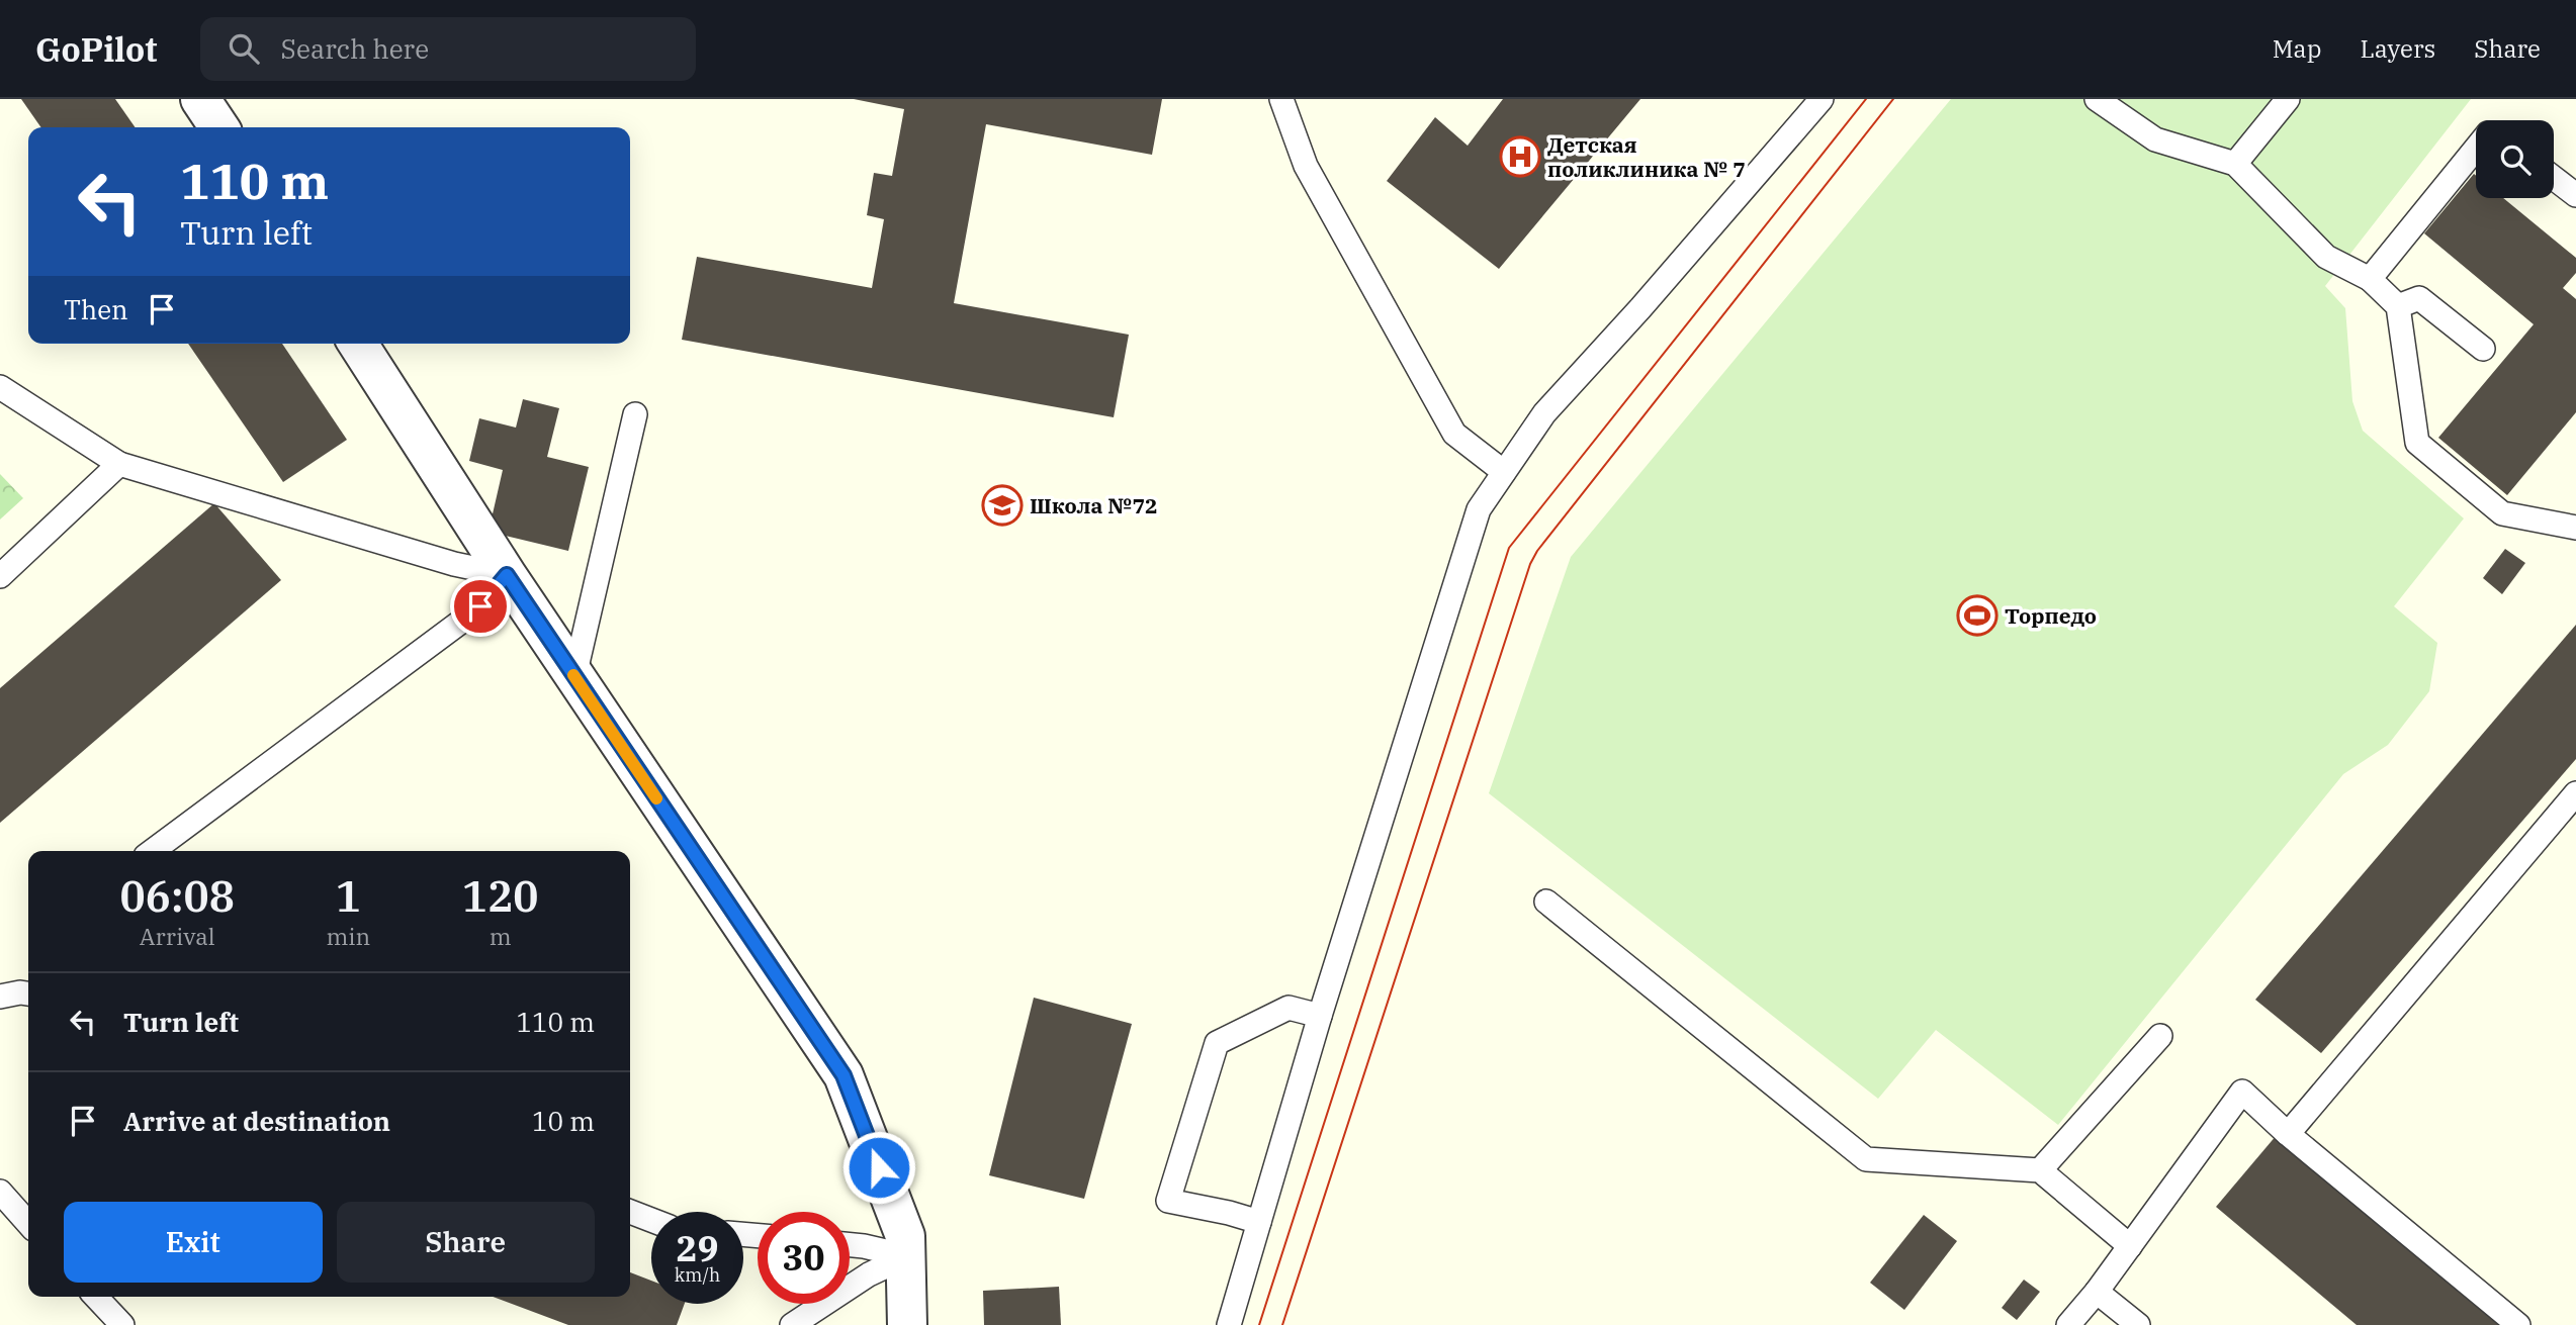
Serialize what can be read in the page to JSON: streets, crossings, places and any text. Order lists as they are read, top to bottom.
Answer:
{
  "places": {
    "hospital": ["Детская поликлиника № 7"],
    "school or university": ["Школа №72"],
    "sports": ["Торпедо"]
  },
  "page": {
    "header": "GoPilot",
    "search": "Search here",
    "nav": ["Map", "Layers", "Share"],
    "turn": ["110 m", "Turn left"],
    "then": "Then",
    "eta": [
      "06:08",
      "Arrival",
      "1",
      "min",
      "120",
      "m"
    ],
    "list": [
      {
        "name": "Turn left",
        "value": "110 m"
      },
      {
        "name": "Arrive at destination",
        "value": "10 m"
      }
    ],
    "buttons": ["Exit", "Share"],
    "speed": "29 km/h",
    "limit": "30"
  }
}
